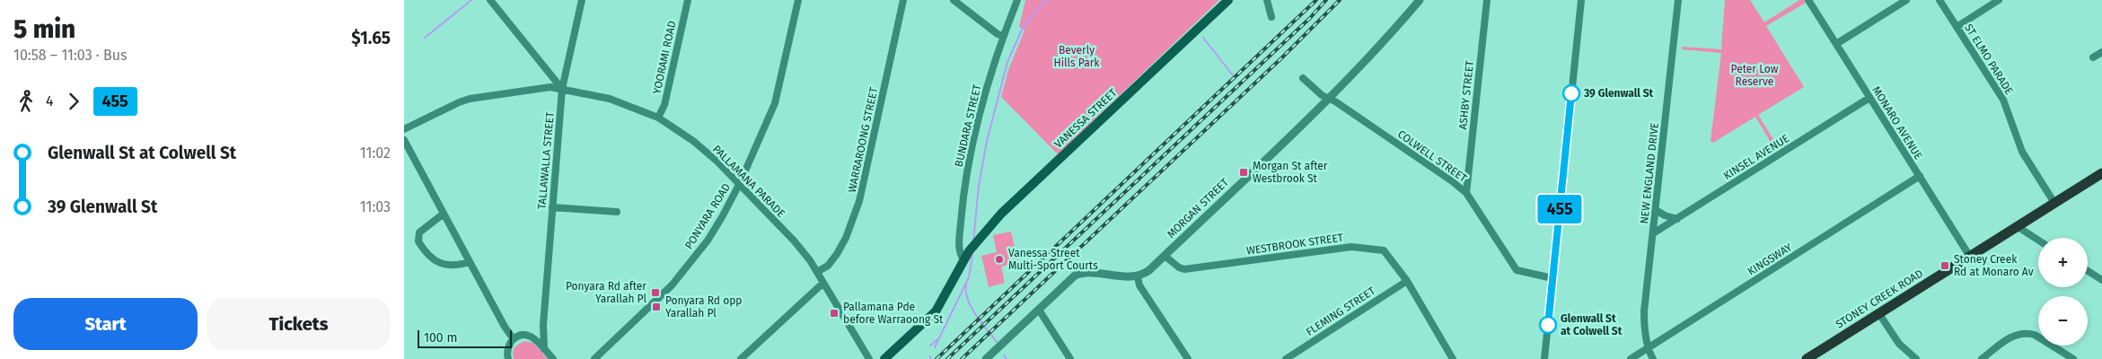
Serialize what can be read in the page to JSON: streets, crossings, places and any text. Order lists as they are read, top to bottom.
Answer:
{
  "streets": {
    "main road": ["VANESSA STREET", "STONEY CREEK ROAD"],
    "street": [
      "YOORAMI ROAD",
      "ST ELMO PARADE",
      "ASHBY STREET",
      "MONARO AVENUE",
      "BUNDARA STREET",
      "WARRAROONG STREET",
      "COLWELL STREET",
      "KINSEL AVENUE",
      "TALLAWALLA STREET",
      "NEW ENGLAND DRIVE",
      "PALLAMANA PARADE",
      "MORGAN STREET",
      "PONYARA ROAD",
      "WESTBROOK STREET",
      "KINGSWAY",
      "FLEMING STREET"
    ]
  },
  "crossings": [
    ["YOORAMI ROAD", "PALLAMANA PARADE"],
    ["ST ELMO PARADE", "STONEY CREEK ROAD"],
    ["ASHBY STREET", "COLWELL STREET"],
    ["VANESSA STREET", "BUNDARA STREET"],
    ["MONARO AVENUE", "KINSEL AVENUE"],
    ["MONARO AVENUE", "KINGSWAY"],
    ["MONARO AVENUE", "STONEY CREEK ROAD"],
    ["WARRAROONG STREET", "PALLAMANA PARADE"],
    ["COLWELL STREET", "MORGAN STREET"],
    ["KINSEL AVENUE", "NEW ENGLAND DRIVE"],
    ["TALLAWALLA STREET", "PALLAMANA PARADE"],
    ["NEW ENGLAND DRIVE", "KINGSWAY"],
    ["PALLAMANA PARADE", "PONYARA ROAD"],
    ["MORGAN STREET", "WESTBROOK STREET"],
    ["WESTBROOK STREET", "FLEMING STREET"]
  ],
  "parks": ["Beverly Hills Park", "Peter Low Reserve"],
  "places": {
    "other": ["39 Glenwall St", "Vanessa Street Multi-Sport Courts", "Glenwall St at Colwell St"],
    "transit": [
      "Morgan St after Westbrook St",
      "Stoney Creek Rd at Monaro Av",
      "Ponyara Rd after Yarallah Pl",
      "Ponyara Rd opp Yarallah Pl",
      "Pallamana Pde before Warraoong St"
    ]
  },
  "lines": ["bus line 455"],
  "scale_bar": "100 m",
  "page": {
    "heading": ["5 min", "10:58 – 11:03 · Bus", "$1.65"],
    "on_map": "455",
    "legs": ["4", "455"],
    "list": [
      {
        "name": "Glenwall St at Colwell St",
        "value": "11:02"
      },
      {
        "name": "39 Glenwall St",
        "value": "11:03"
      }
    ],
    "map_buttons": ["+", "−"],
    "buttons": ["Start", "Tickets"],
    "scale": "100 m"
  }
}
